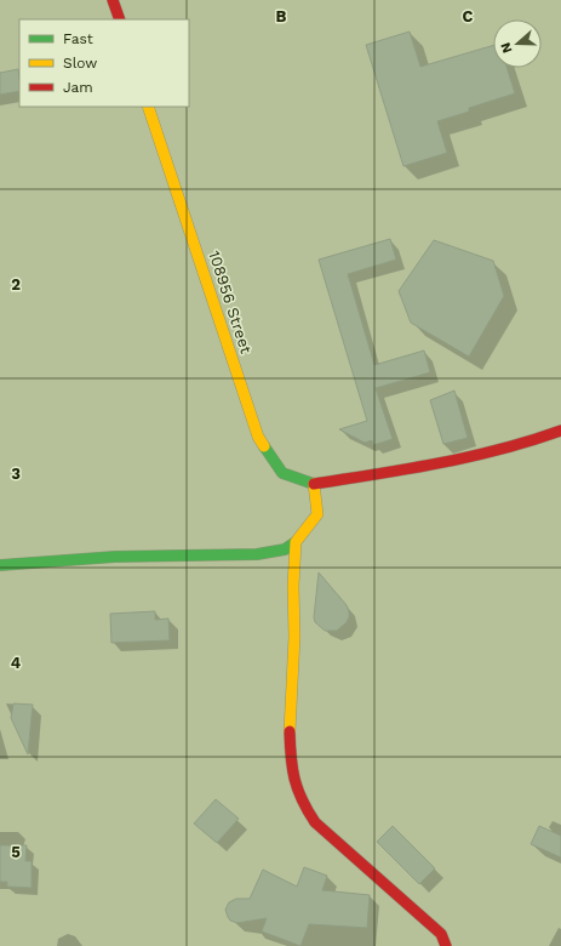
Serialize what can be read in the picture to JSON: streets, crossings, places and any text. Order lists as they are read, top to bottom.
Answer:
{
  "streets": {
    "street": ["108956 Street"]
  },
  "legend": ["Fast", "Slow", "Jam"],
  "north": "left",
  "grid": {
    "columns": ["B", "C"],
    "rows": [
      "2",
      "3",
      "4",
      "5"
    ]
  }
}
